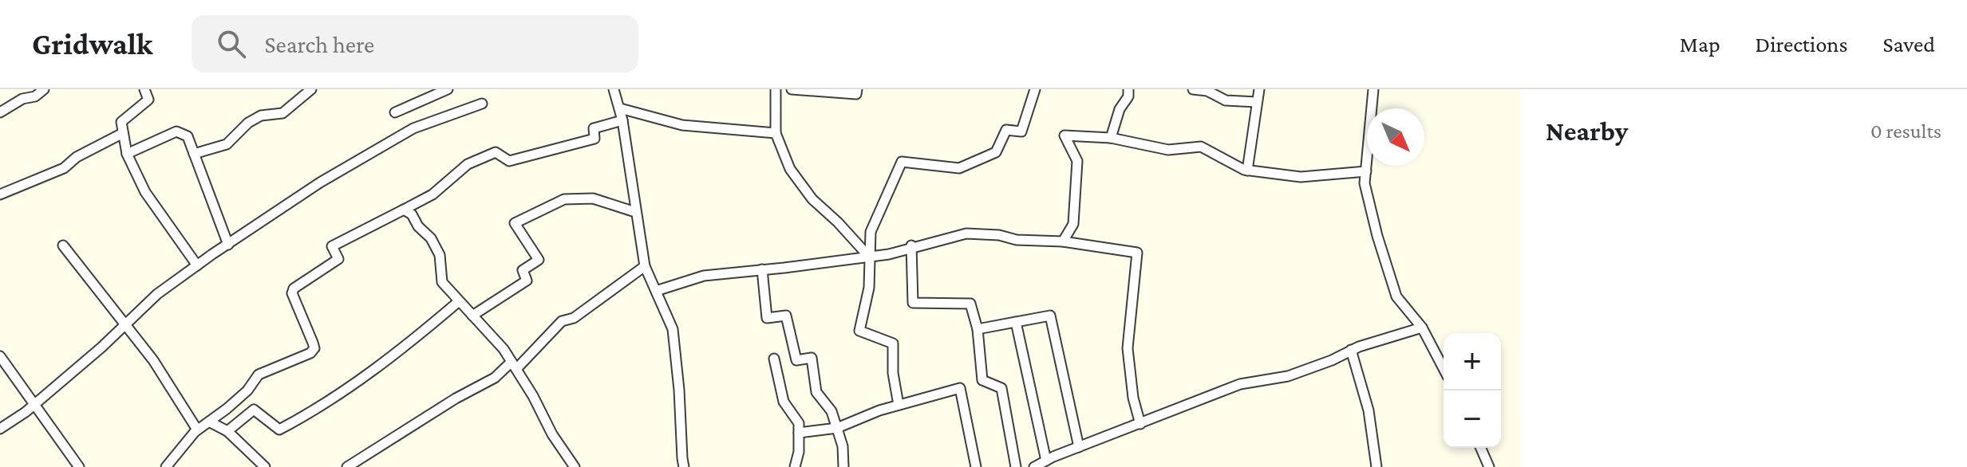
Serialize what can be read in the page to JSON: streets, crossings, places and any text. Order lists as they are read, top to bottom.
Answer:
{
  "north": "bottom right",
  "page": {
    "header": "Gridwalk",
    "search": "Search here",
    "nav": ["Map", "Directions", "Saved"],
    "heading": ["Nearby", "0 results"],
    "map_buttons": ["+", "−"]
  }
}
